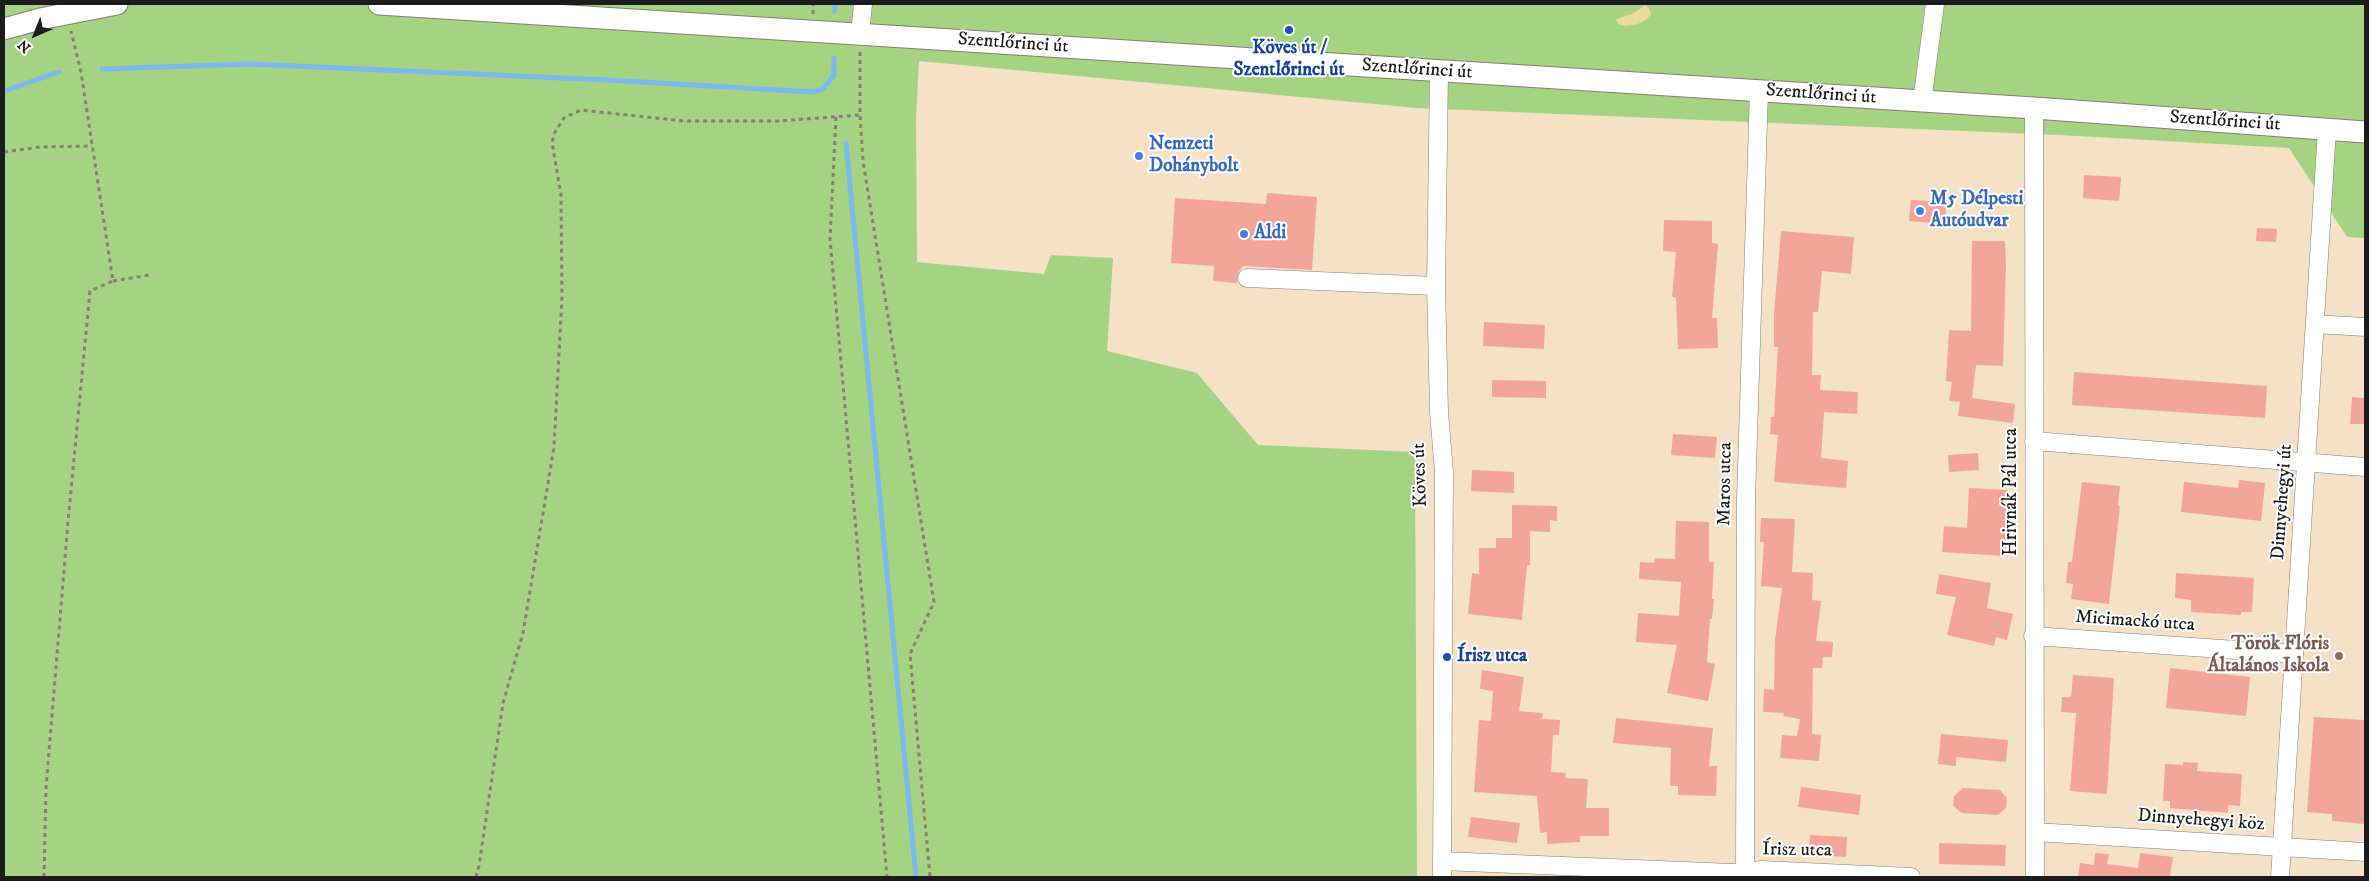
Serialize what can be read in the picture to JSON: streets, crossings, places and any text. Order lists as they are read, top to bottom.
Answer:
{
  "streets": {
    "main road": ["Szentlőrinci út"],
    "street": [
      "Köves út",
      "Maros utca",
      "Hrivnák Pál utca",
      "Dinnyehegyi út",
      "Micimackó utca",
      "Dinnyehegyi köz",
      "Írisz utca"
    ]
  },
  "crossings": [
    ["Szentlőrinci út", "Köves út"],
    ["Szentlőrinci út", "Maros utca"],
    ["Szentlőrinci út", "Hrivnák Pál utca"],
    ["Szentlőrinci út", "Dinnyehegyi út"],
    ["Köves út", "Írisz utca"],
    ["Maros utca", "Írisz utca"],
    ["Hrivnák Pál utca", "Micimackó utca"],
    ["Hrivnák Pál utca", "Dinnyehegyi köz"],
    ["Dinnyehegyi út", "Micimackó utca"],
    ["Dinnyehegyi út", "Dinnyehegyi köz"]
  ],
  "places": [
    "Köves út / Szentlőrinci út",
    "Nemzeti Dohánybolt",
    "M5 Délpesti Autóudvar",
    "Aldi",
    "Török Flóris Általános Iskola",
    "Írisz utca"
  ],
  "north": "bottom left"
}
